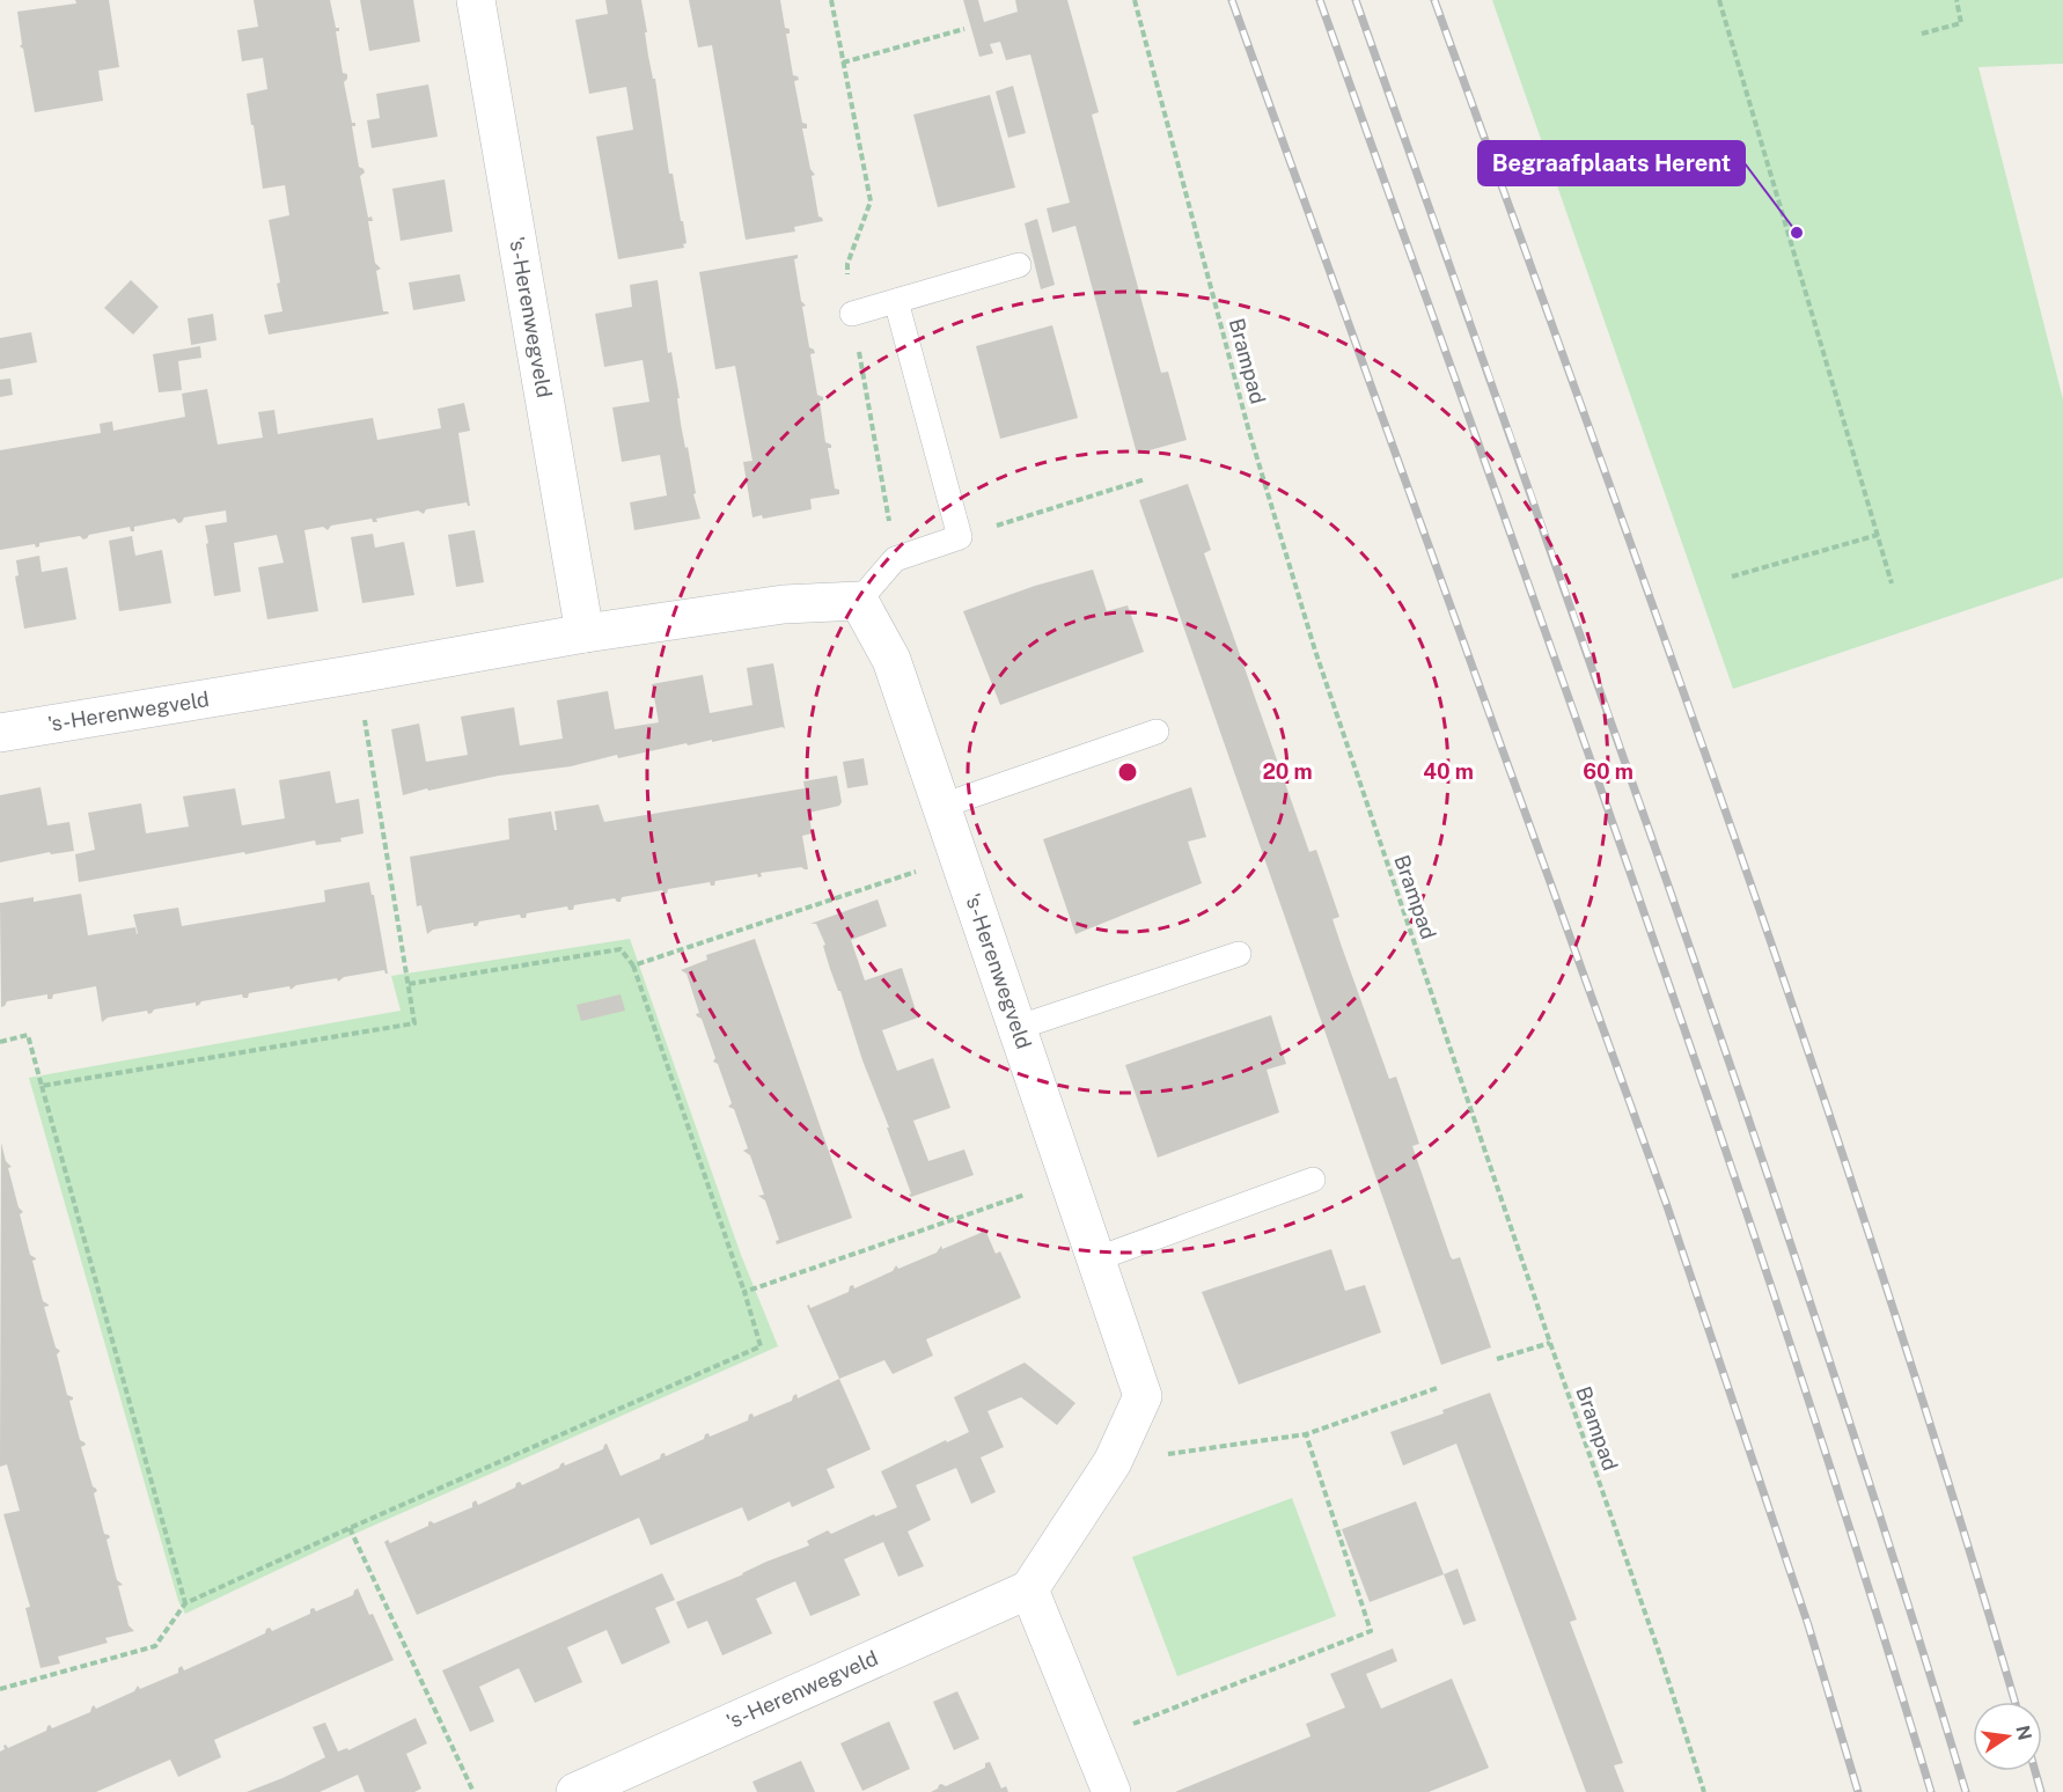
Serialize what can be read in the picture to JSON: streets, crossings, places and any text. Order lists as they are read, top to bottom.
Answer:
{
  "streets": {
    "street": ["'s-Herenwegveld"],
    "path": ["Brampad"]
  },
  "places": ["Begraafplaats Herent"],
  "north": "right",
  "rings": ["20 m", "40 m", "60 m"]
}
